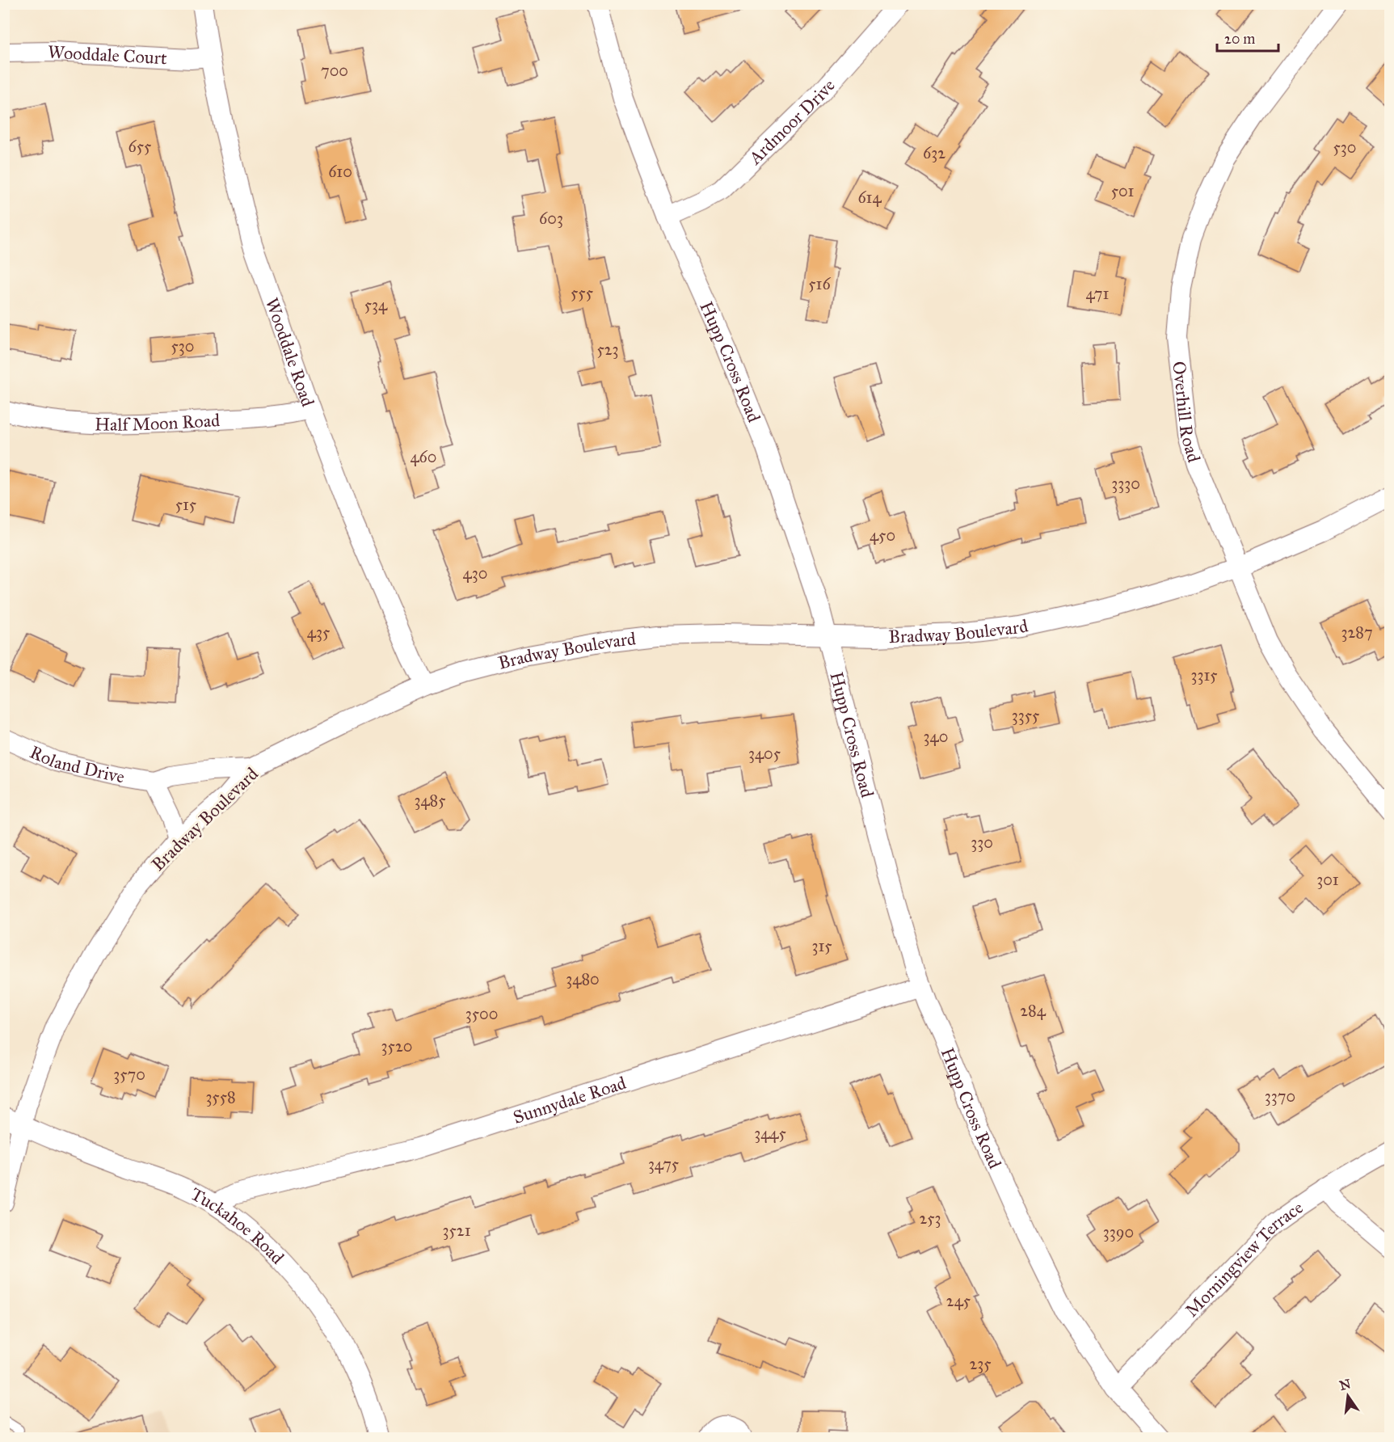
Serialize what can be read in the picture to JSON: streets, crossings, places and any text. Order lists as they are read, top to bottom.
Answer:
{
  "streets": {
    "street": [
      "Wooddale Court",
      "Ardmoor Drive",
      "Wooddale Road",
      "Hupp Cross Road",
      "Overhill Road",
      "Half Moon Road",
      "Bradway Boulevard",
      "Roland Drive",
      "Sunnydale Road",
      "Tuckahoe Road",
      "Morningview Terrace"
    ]
  },
  "crossings": [
    ["Wooddale Court", "Wooddale Road"],
    ["Ardmoor Drive", "Hupp Cross Road"],
    ["Wooddale Road", "Half Moon Road"],
    ["Wooddale Road", "Bradway Boulevard"],
    ["Hupp Cross Road", "Bradway Boulevard"],
    ["Hupp Cross Road", "Sunnydale Road"],
    ["Hupp Cross Road", "Morningview Terrace"],
    ["Overhill Road", "Bradway Boulevard"],
    ["Bradway Boulevard", "Roland Drive"],
    ["Bradway Boulevard", "Tuckahoe Road"],
    ["Sunnydale Road", "Tuckahoe Road"]
  ],
  "house_numbers": [
    "700",
    "655",
    "530",
    "632",
    "610",
    "501",
    "614",
    "603",
    "516",
    "555",
    "471",
    "534",
    "530",
    "523",
    "460",
    "3330",
    "515",
    "450",
    "430",
    "435",
    "3287",
    "3315",
    "3355",
    "340",
    "3405",
    "3485",
    "330",
    "301",
    "315",
    "3480",
    "284",
    "3500",
    "3520",
    "3570",
    "3370",
    "3558",
    "3445",
    "3475",
    "253",
    "3521",
    "3390",
    "245",
    "235"
  ],
  "scale_bar": "20 m",
  "north": "top"
}
